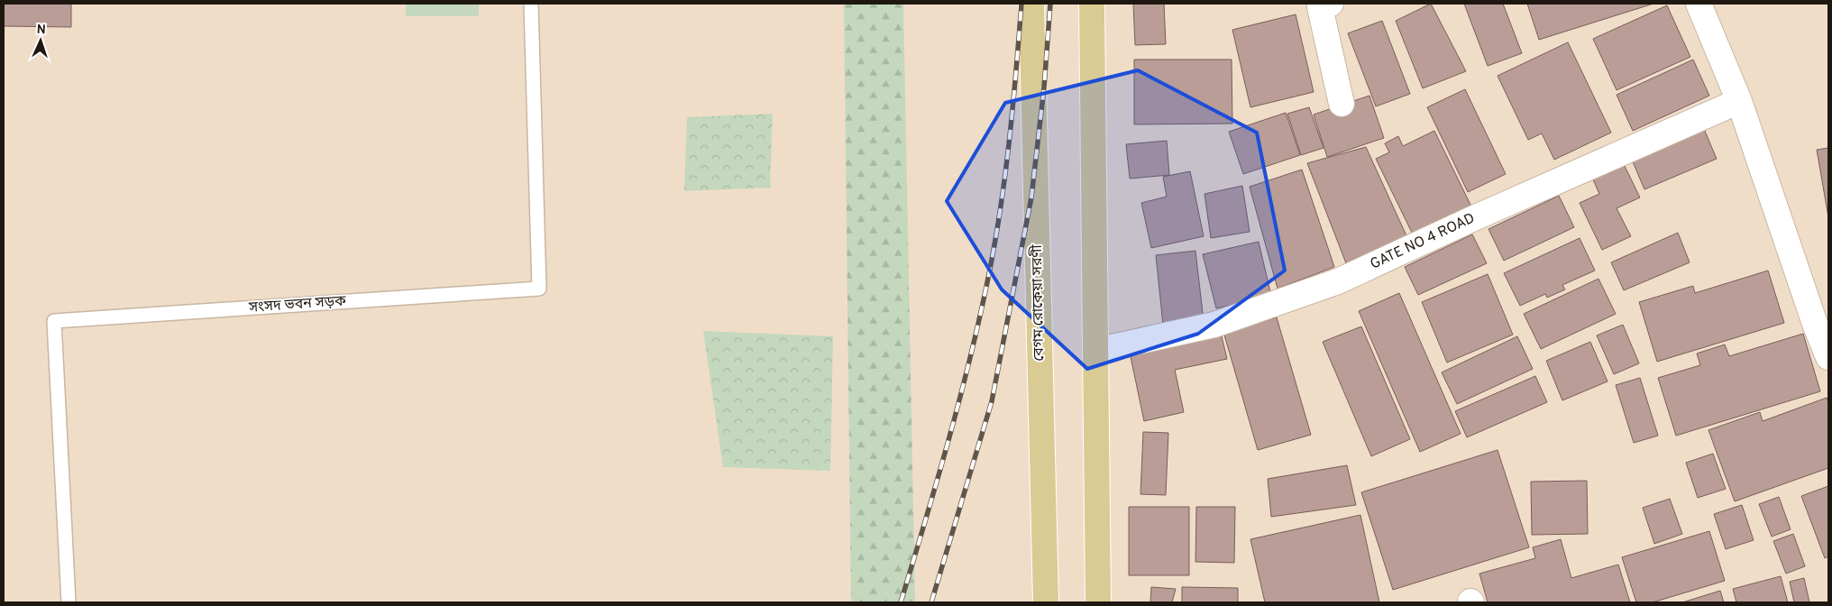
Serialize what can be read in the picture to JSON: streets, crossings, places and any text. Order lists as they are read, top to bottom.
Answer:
{
  "streets": {
    "main road": ["বেগম রোকেয়া সরণী"],
    "street": ["GATE NO 4 ROAD"],
    "lane": ["সংসদ ভবন সড়ক"]
  },
  "north": "top"
}
